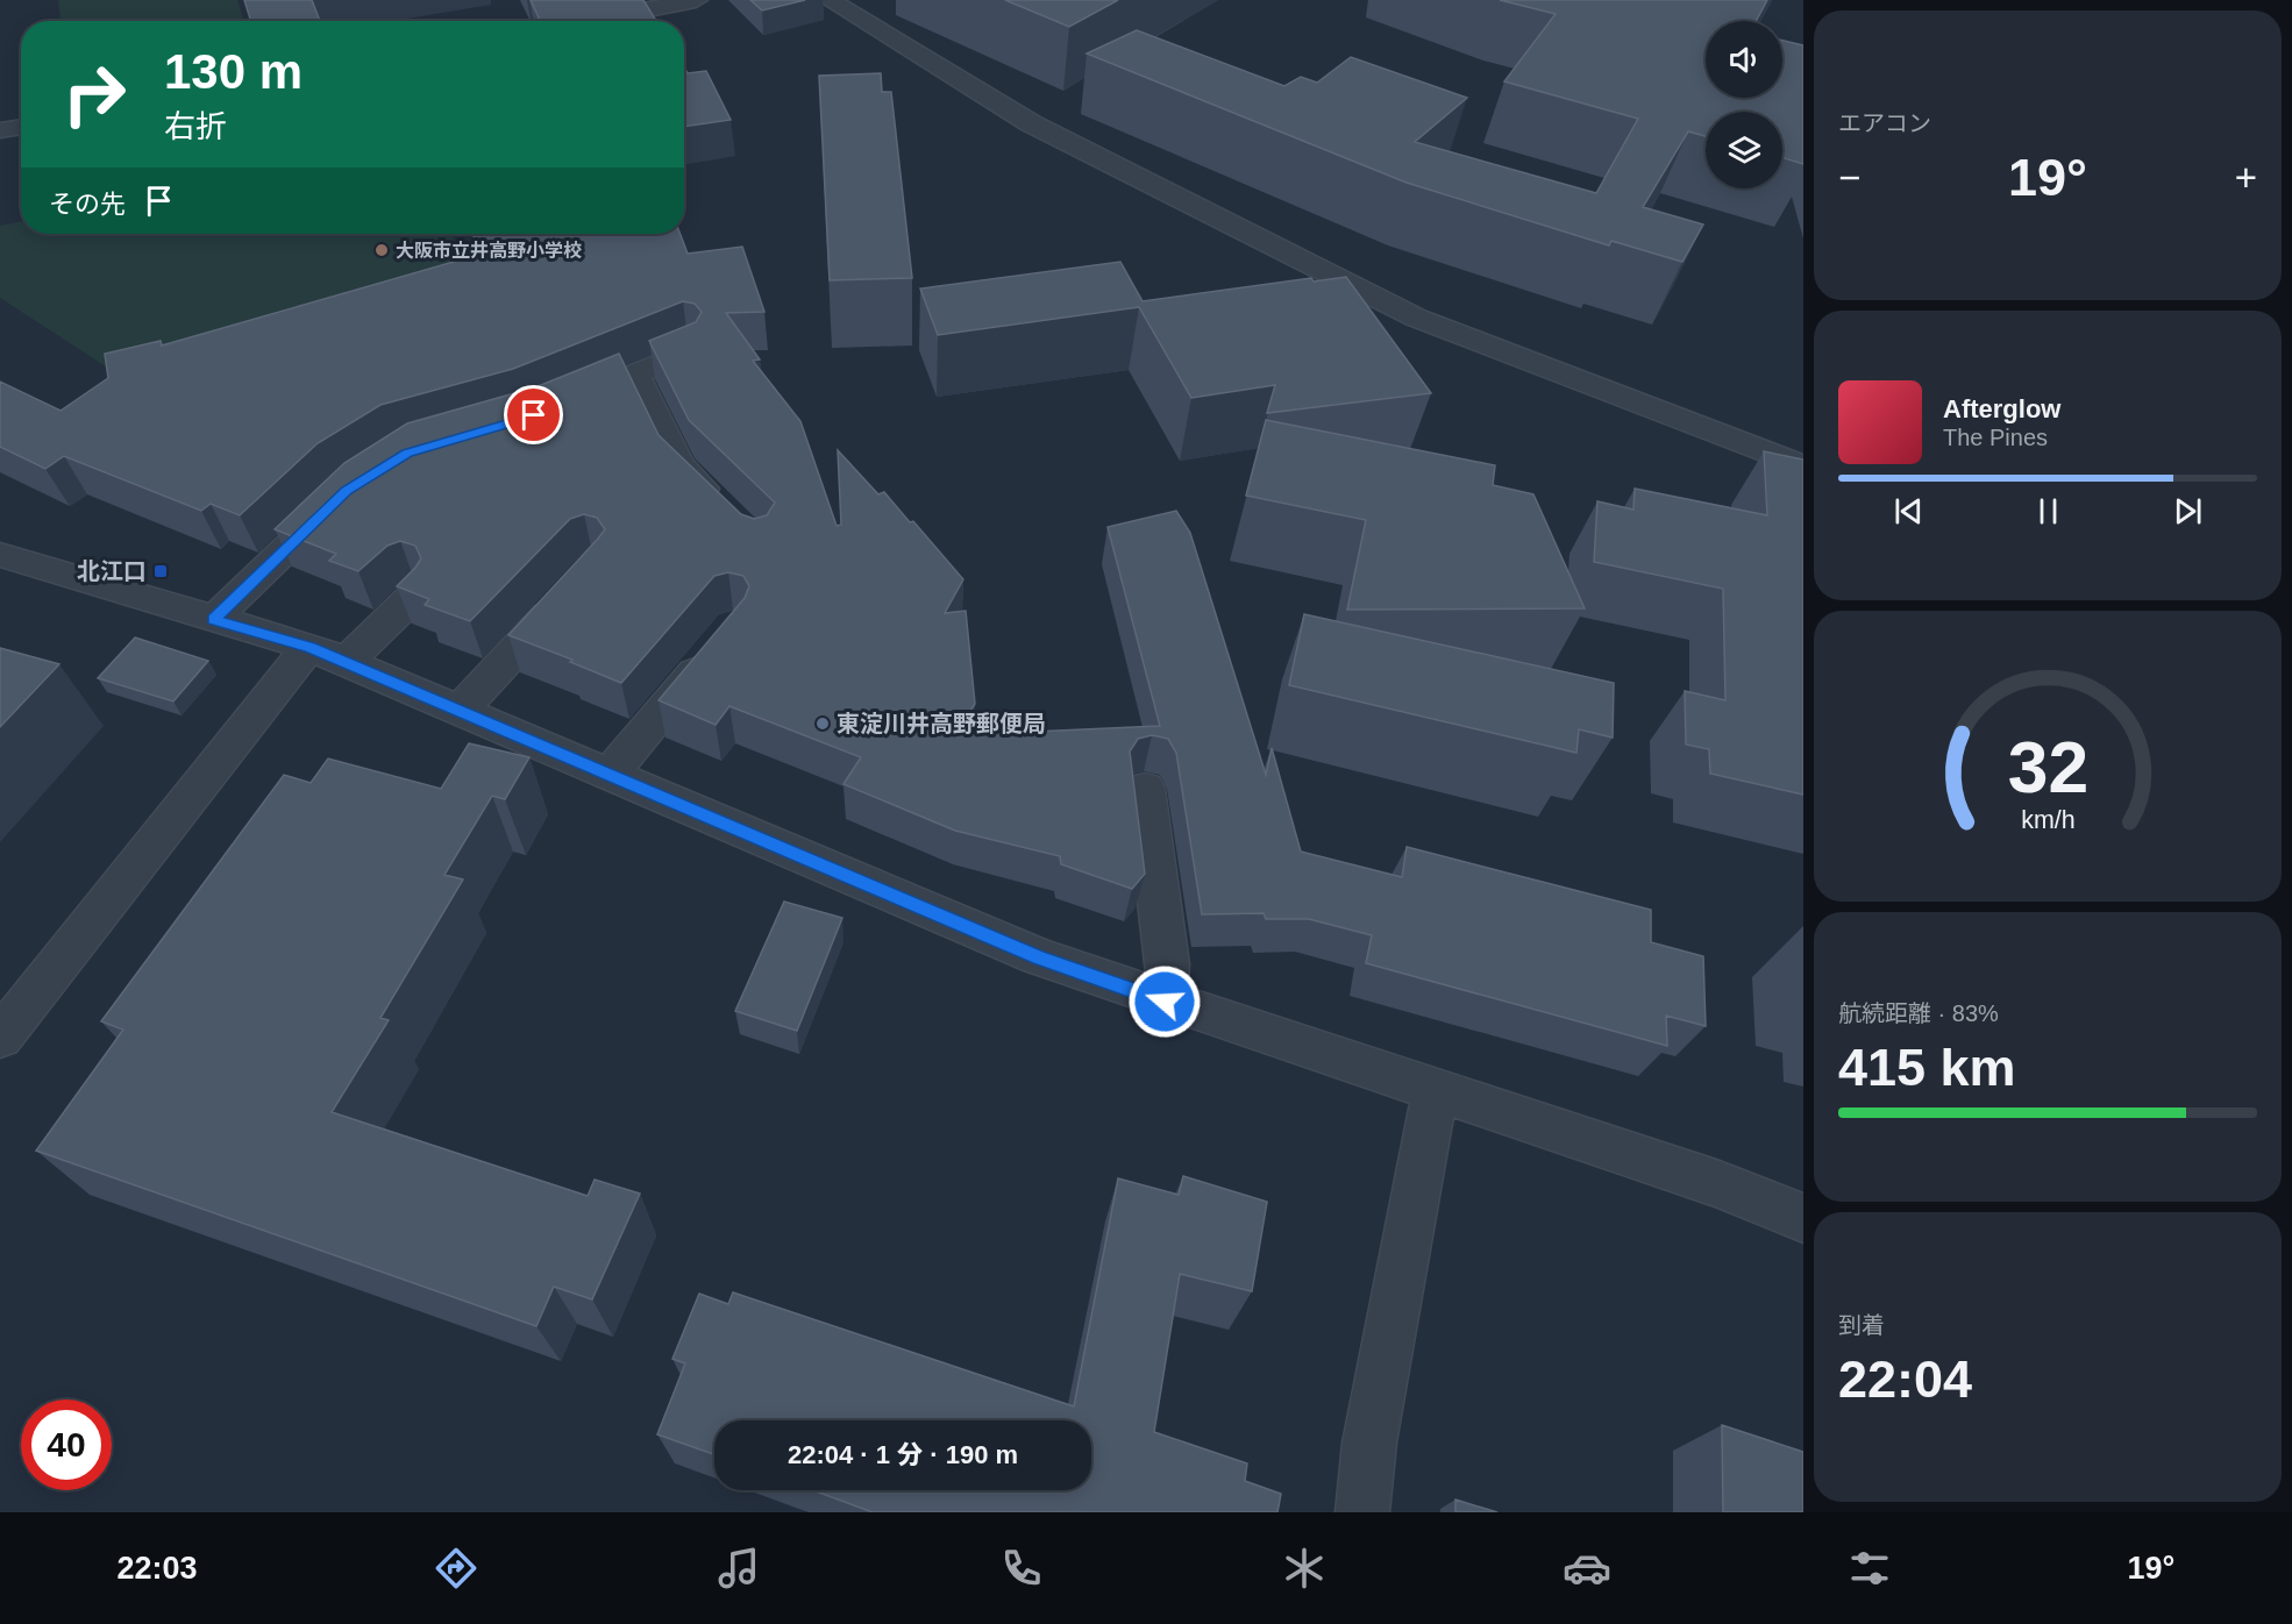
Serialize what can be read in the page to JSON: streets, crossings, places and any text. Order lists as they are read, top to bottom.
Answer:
{
  "places": {
    "other": ["大阪市立井高野小学校", "東淀川井高野郵便局"],
    "transit": ["北江口"]
  },
  "page": {
    "tile": [
      "エアコン",
      ["航続距離 · 83%", "415 km"],
      ["到着", "22:04"]
    ],
    "turn": ["130 m", "右折"],
    "heat": ["−", "19°", "+"],
    "then": "その先",
    "song": ["Afterglow", "The Pines"],
    "limit": "40",
    "trip": "22:04 · 1 分 · 190 m",
    "tabs": ["22:03", "19°"],
    "gauge": ["32", "km/h"]
  }
}
